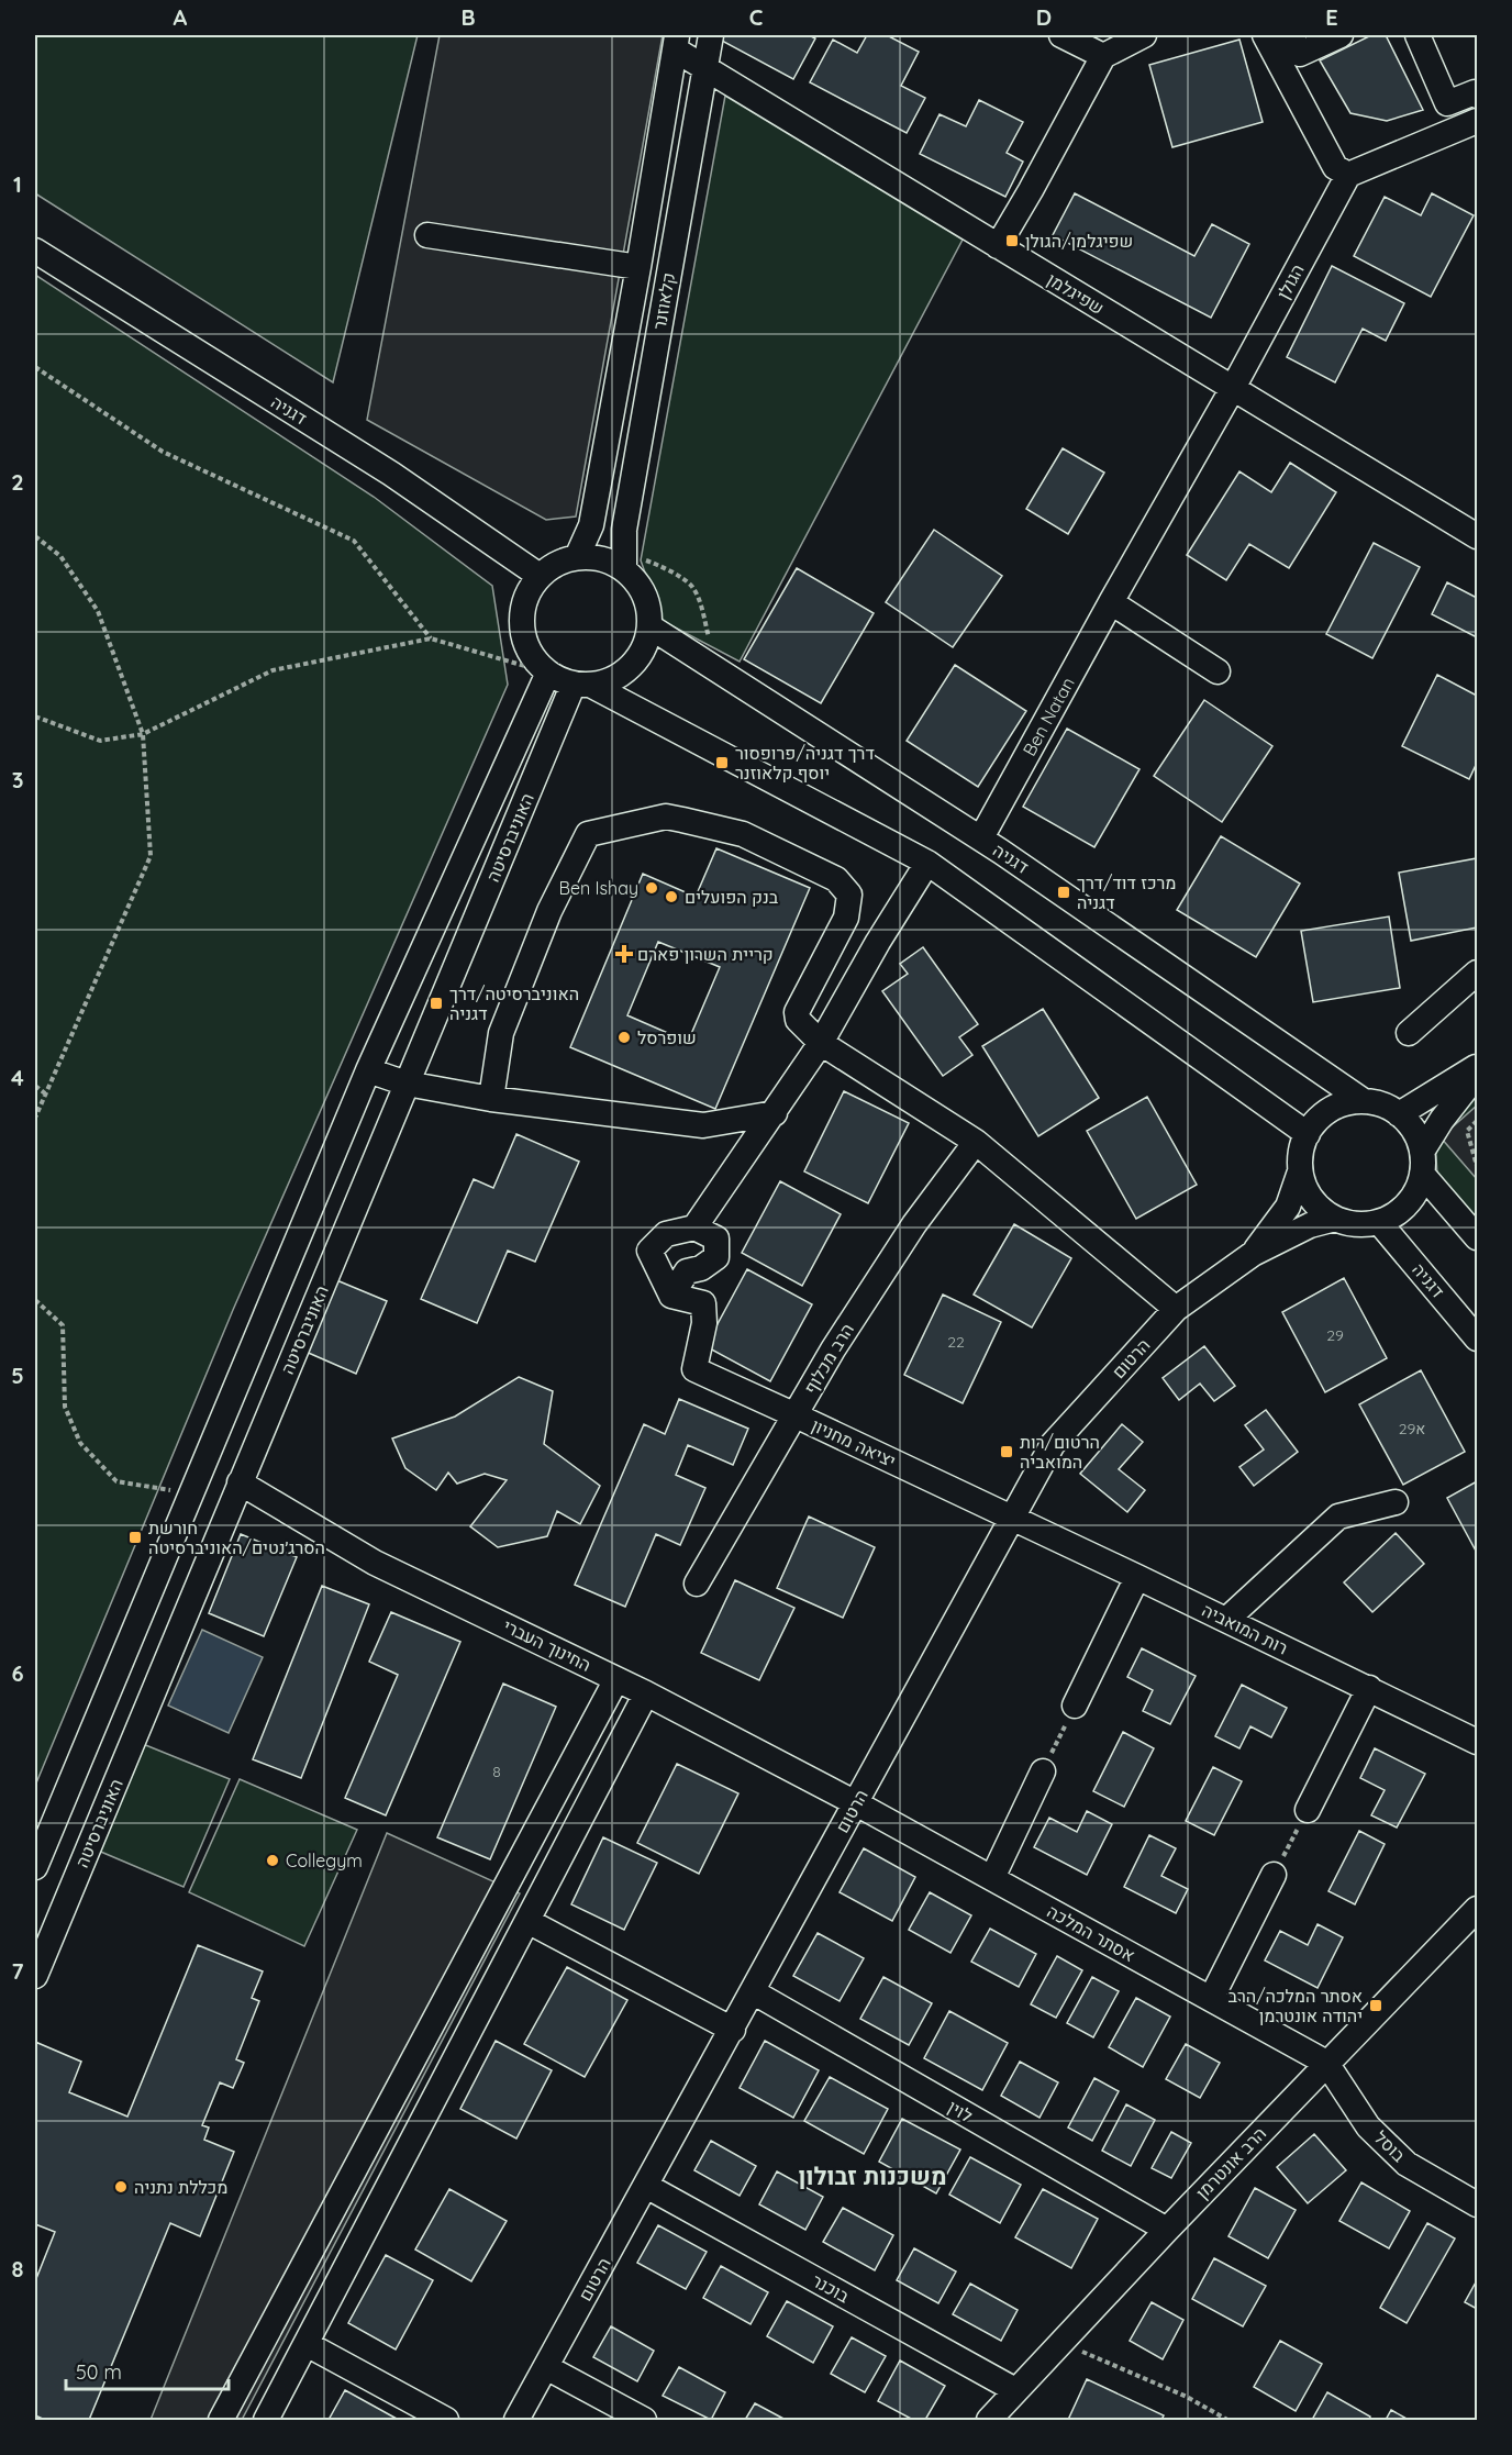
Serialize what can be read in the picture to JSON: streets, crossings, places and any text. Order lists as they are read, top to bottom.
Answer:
{
  "streets": {
    "street": [
      "הגולן",
      "שפיגלמן",
      "קלאוזנר",
      "דגניה",
      "Ben Natan",
      "האוניברסיטה",
      "הרב מכלוף",
      "הרטום",
      "יציאה מחניון",
      "רות המואביה",
      "החינוך העברי",
      "אסתר המלכה",
      "לוין",
      "בוסל",
      "הרב אונטרמן",
      "בוכנר"
    ]
  },
  "crossings": [
    ["הגולן", "שפיגלמן"],
    ["הגולן", "Ben Natan"],
    ["שפיגלמן", "קלאוזנר"],
    ["שפיגלמן", "Ben Natan"],
    ["קלאוזנר", "דגניה"],
    ["קלאוזנר", "האוניברסיטה"],
    ["דגניה", "האוניברסיטה"],
    ["דגניה", "הרטום"],
    ["האוניברסיטה", "החינוך העברי"],
    ["הרב מכלוף", "יציאה מחניון"],
    ["הרטום", "יציאה מחניון"],
    ["הרטום", "רות המואביה"],
    ["הרטום", "החינוך העברי"],
    ["הרטום", "אסתר המלכה"],
    ["הרטום", "לוין"],
    ["הרטום", "בוכנר"],
    ["יציאה מחניון", "רות המואביה"],
    ["החינוך העברי", "אסתר המלכה"],
    ["אסתר המלכה", "בוסל"],
    ["אסתר המלכה", "הרב אונטרמן"],
    ["לוין", "הרב אונטרמן"],
    ["בוסל", "הרב אונטרמן"],
    ["הרב אונטרמן", "בוכנר"]
  ],
  "districts": ["משכנות זבולון"],
  "places": {
    "transit": [
      "שפיגלמן/הגולן",
      "דרך דגניה/פרופסור יוסף קלאוזנר",
      "מרכז דוד/דרך דגניה",
      "האוניברסיטה/דרך דגניה",
      "הרטום/רות המואביה",
      "חורשת הסרג׳נטים/האוניברסיטה",
      "אסתר המלכה/הרב יהודה אונטרמן"
    ],
    "other": [
      "Ben Ishay",
      "בנק הפועלים",
      "שופרסל",
      "Collegym",
      "מכללת נתניה"
    ],
    "health": ["קריית השרון פארם"]
  },
  "house_numbers": [
    "29",
    "22",
    "29א",
    "8"
  ],
  "scale_bar": "50 m",
  "grid": {
    "columns": [
      "A",
      "B",
      "C",
      "D",
      "E"
    ],
    "rows": [
      "1",
      "2",
      "3",
      "4",
      "5",
      "6",
      "7",
      "8"
    ]
  }
}
